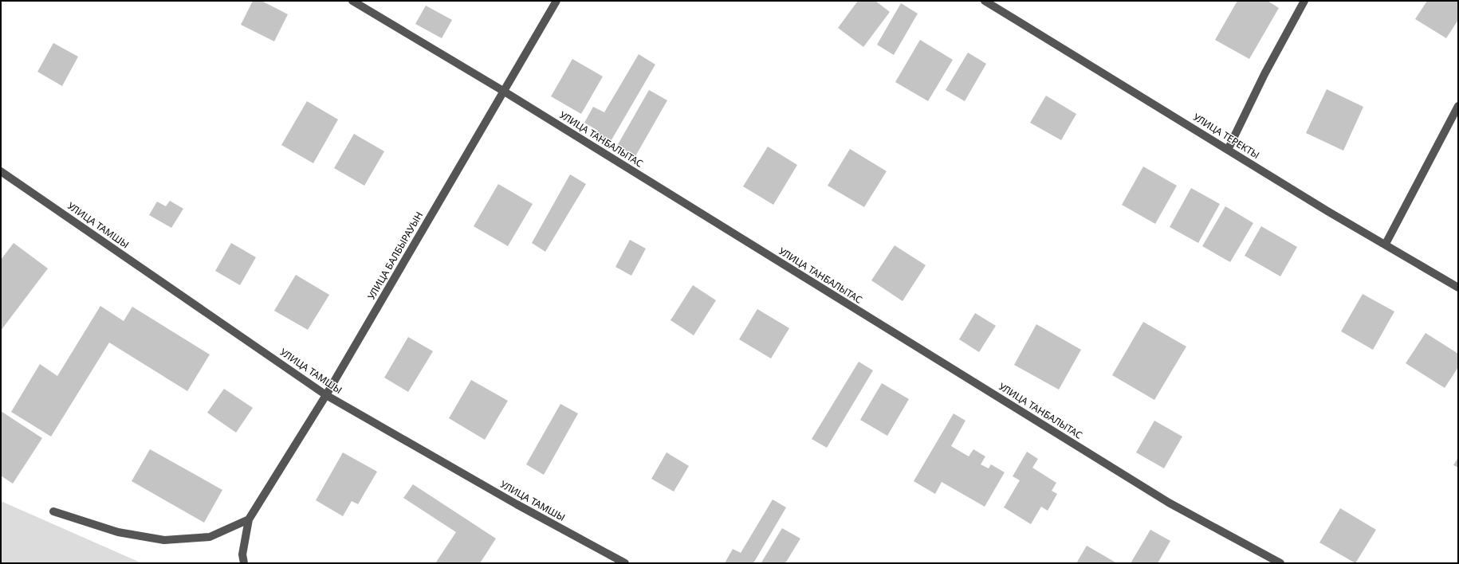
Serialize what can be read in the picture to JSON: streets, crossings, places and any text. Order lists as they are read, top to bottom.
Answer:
{
  "streets": {
    "street": [
      "УЛИЦА ТЕРЕКТЫ",
      "УЛИЦА ТАНБАЛЫТАС",
      "УЛИЦА ТАМШЫ",
      "УЛИЦА БАЛБЫРАУЫН"
    ]
  },
  "crossings": [
    ["УЛИЦА ТАНБАЛЫТАС", "УЛИЦА БАЛБЫРАУЫН"],
    ["УЛИЦА ТАМШЫ", "УЛИЦА БАЛБЫРАУЫН"]
  ]
}
